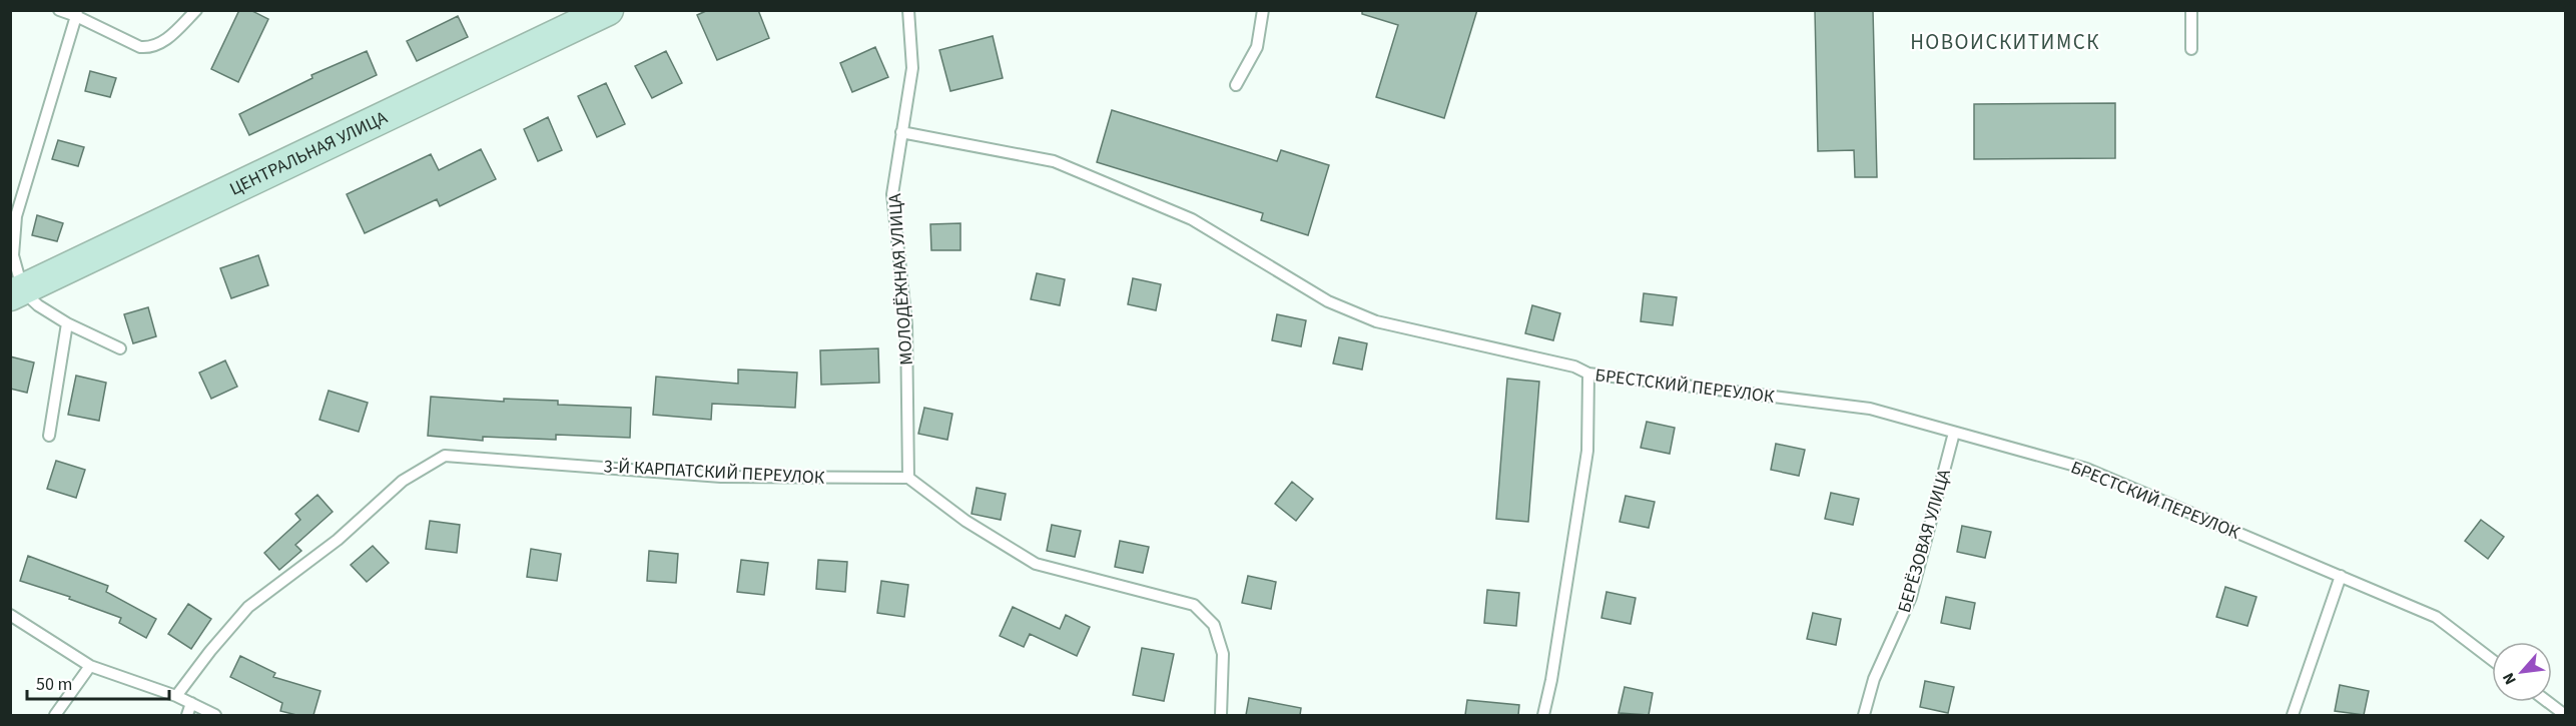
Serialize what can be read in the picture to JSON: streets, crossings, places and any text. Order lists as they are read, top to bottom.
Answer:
{
  "streets": {
    "street": ["ЦЕНТРАЛЬНАЯ УЛИЦА"],
    "lane": [
      "МОЛОДЁЖНАЯ УЛИЦА",
      "БРЕСТСКИЙ ПЕРЕУЛОК",
      "3-Й КАРПАТСКИЙ ПЕРЕУЛОК",
      "БЕРЁЗОВАЯ УЛИЦА"
    ]
  },
  "crossings": [
    ["МОЛОДЁЖНАЯ УЛИЦА", "БРЕСТСКИЙ ПЕРЕУЛОК"],
    ["МОЛОДЁЖНАЯ УЛИЦА", "3-Й КАРПАТСКИЙ ПЕРЕУЛОК"],
    ["БРЕСТСКИЙ ПЕРЕУЛОК", "БЕРЁЗОВАЯ УЛИЦА"]
  ],
  "districts": ["НОВОИСКИТИМСК"],
  "scale_bar": "50 m",
  "north": "bottom left"
}
